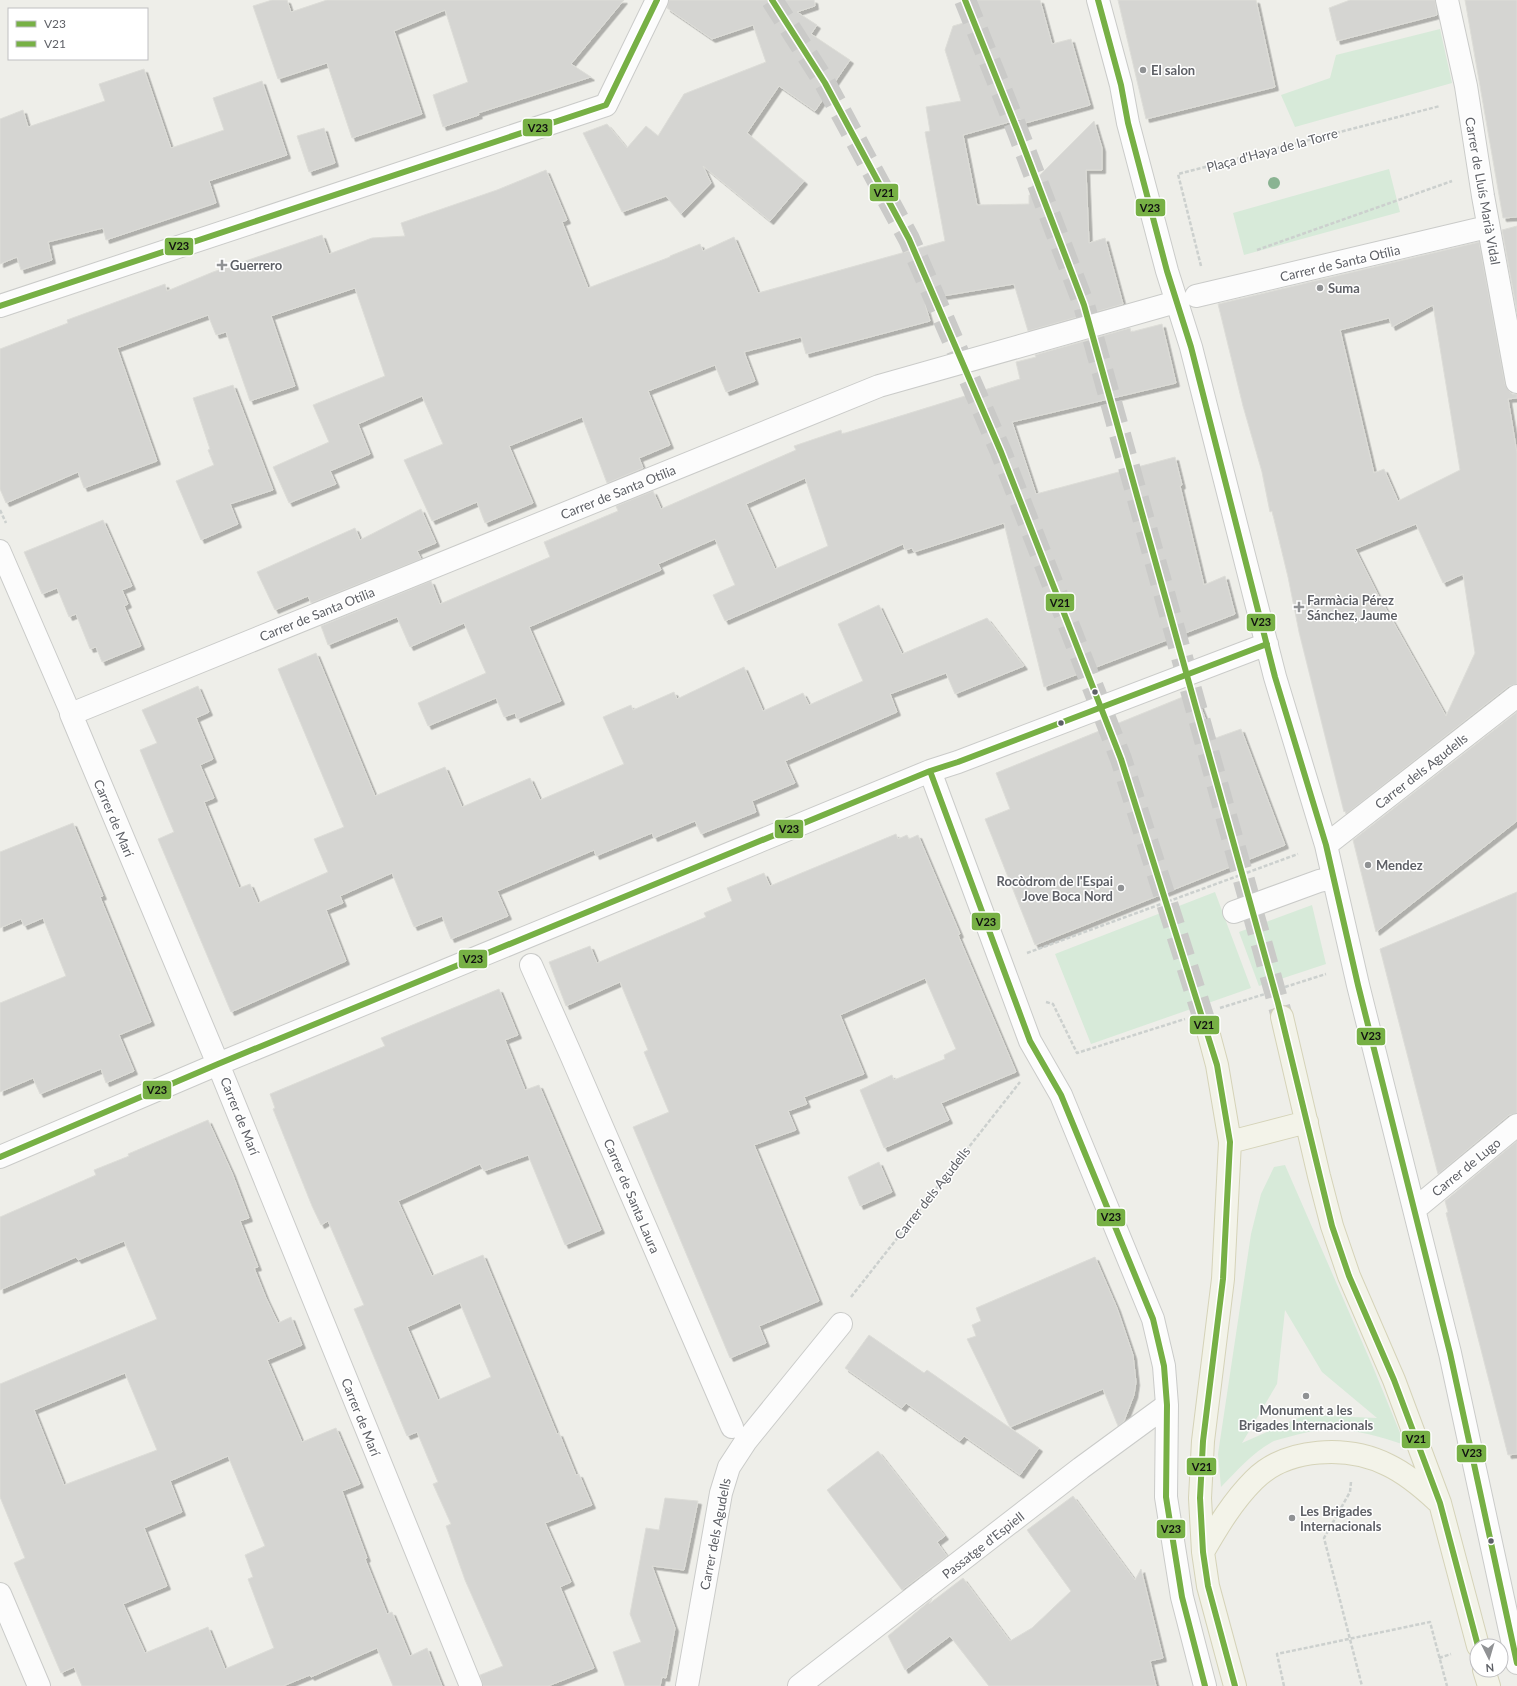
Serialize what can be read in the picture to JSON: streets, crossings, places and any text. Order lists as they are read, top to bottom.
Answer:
{
  "streets": {
    "street": [
      "Carrer de Lluís Marià Vidal",
      "Carrer de Santa Otília",
      "Carrer dels Agudells",
      "Carrer de Marí",
      "Carrer de Lugo",
      "Carrer de Santa Laura",
      "Passatge d'Espiell"
    ],
    "path": ["Plaça d'Haya de la Torre"]
  },
  "crossings": [
    ["Carrer de Santa Otília", "Carrer de Marí"]
  ],
  "places": {
    "other": [
      "El salon",
      "Suma",
      "Mendez",
      "Rocòdrom de l'Espai Jove Boca Nord",
      "Monument a les Brigades Internacionals",
      "Les Brigades Internacionals"
    ],
    "health": ["Guerrero", "Farmàcia Pérez Sánchez, Jaume"]
  },
  "lines": ["transit line V23", "transit line V21"],
  "legend": ["V23", "V21"],
  "north": "bottom"
}
